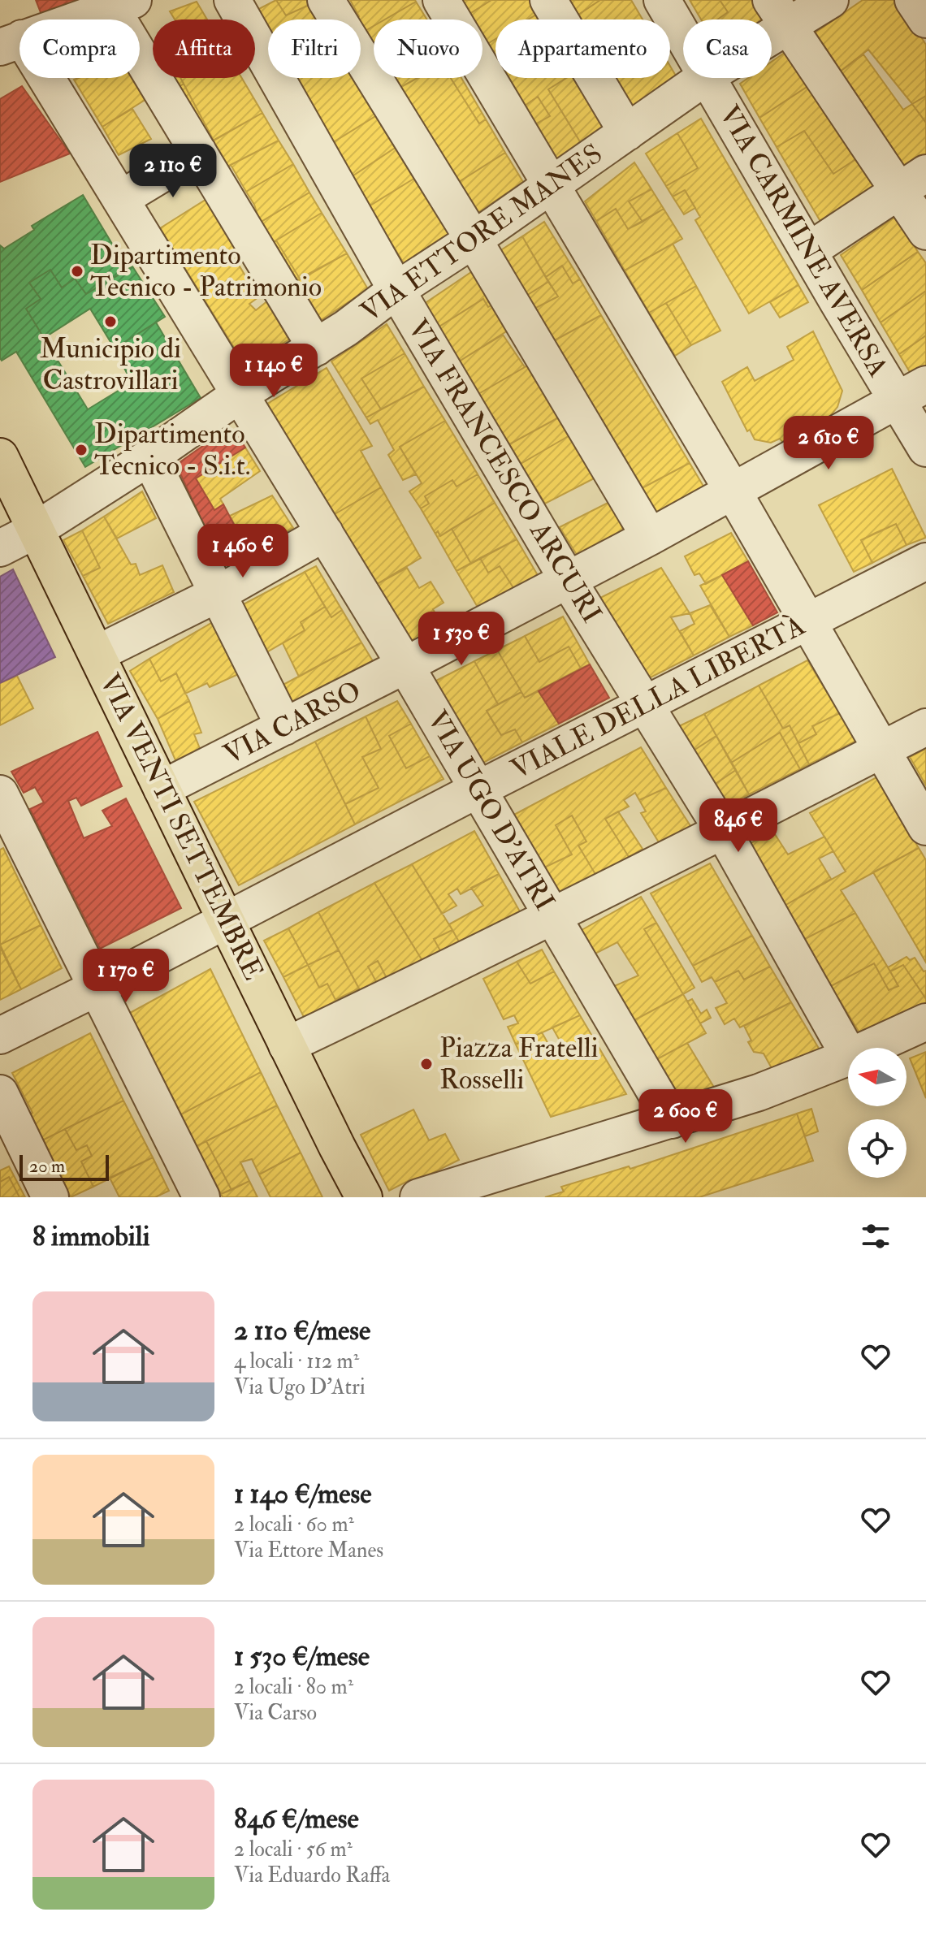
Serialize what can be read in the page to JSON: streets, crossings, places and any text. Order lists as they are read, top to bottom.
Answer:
{
  "streets": {
    "main road": ["VIA VENTI SETTEMBRE"],
    "street": [
      "VIA ETTORE MANES",
      "VIA CARMINE AVERSA",
      "VIA FRANCESCO ARCURI",
      "VIALE DELLA LIBERTÀ",
      "VIA CARSO",
      "VIA UGO D'ATRI"
    ]
  },
  "crossings": [
    ["VIA ETTORE MANES", "VIA FRANCESCO ARCURI"],
    ["VIA ETTORE MANES", "VIA UGO D'ATRI"],
    ["VIA ETTORE MANES", "VIA VENTI SETTEMBRE"],
    ["VIA CARMINE AVERSA", "VIA CARSO"],
    ["VIA FRANCESCO ARCURI", "VIALE DELLA LIBERTÀ"],
    ["VIA FRANCESCO ARCURI", "VIA CARSO"],
    ["VIALE DELLA LIBERTÀ", "VIA UGO D'ATRI"],
    ["VIALE DELLA LIBERTÀ", "VIA VENTI SETTEMBRE"],
    ["VIA CARSO", "VIA UGO D'ATRI"],
    ["VIA CARSO", "VIA VENTI SETTEMBRE"]
  ],
  "places": [
    "Dipartimento Tecnico - Patrimonio",
    "Municipio di Castrovillari",
    "Dipartimento Tecnico - S.i.t.",
    "Piazza Fratelli Rosselli"
  ],
  "scale_bar": "20 m",
  "north": "left",
  "page": {
    "chip": [
      "Compra",
      "Affitta",
      "Filtri",
      "Nuovo",
      "Appartamento",
      "Casa"
    ],
    "price": [
      "2 110 €",
      "1 140 €",
      "2 610 €",
      "1 460 €",
      "1 530 €",
      "846 €",
      "1 170 €",
      "2 600 €"
    ],
    "scale": "20 m",
    "heading": "8 immobili",
    "list": [
      {
        "name": "2 110 €/mese",
        "note": "4 locali · 112 m² · Via Ugo D'Atri"
      },
      {
        "name": "1 140 €/mese",
        "note": "2 locali · 60 m² · Via Ettore Manes"
      },
      {
        "name": "1 530 €/mese",
        "note": "2 locali · 80 m² · Via Carso"
      },
      {
        "name": "846 €/mese",
        "note": "2 locali · 56 m² · Via Eduardo Raffa"
      }
    ]
  }
}
